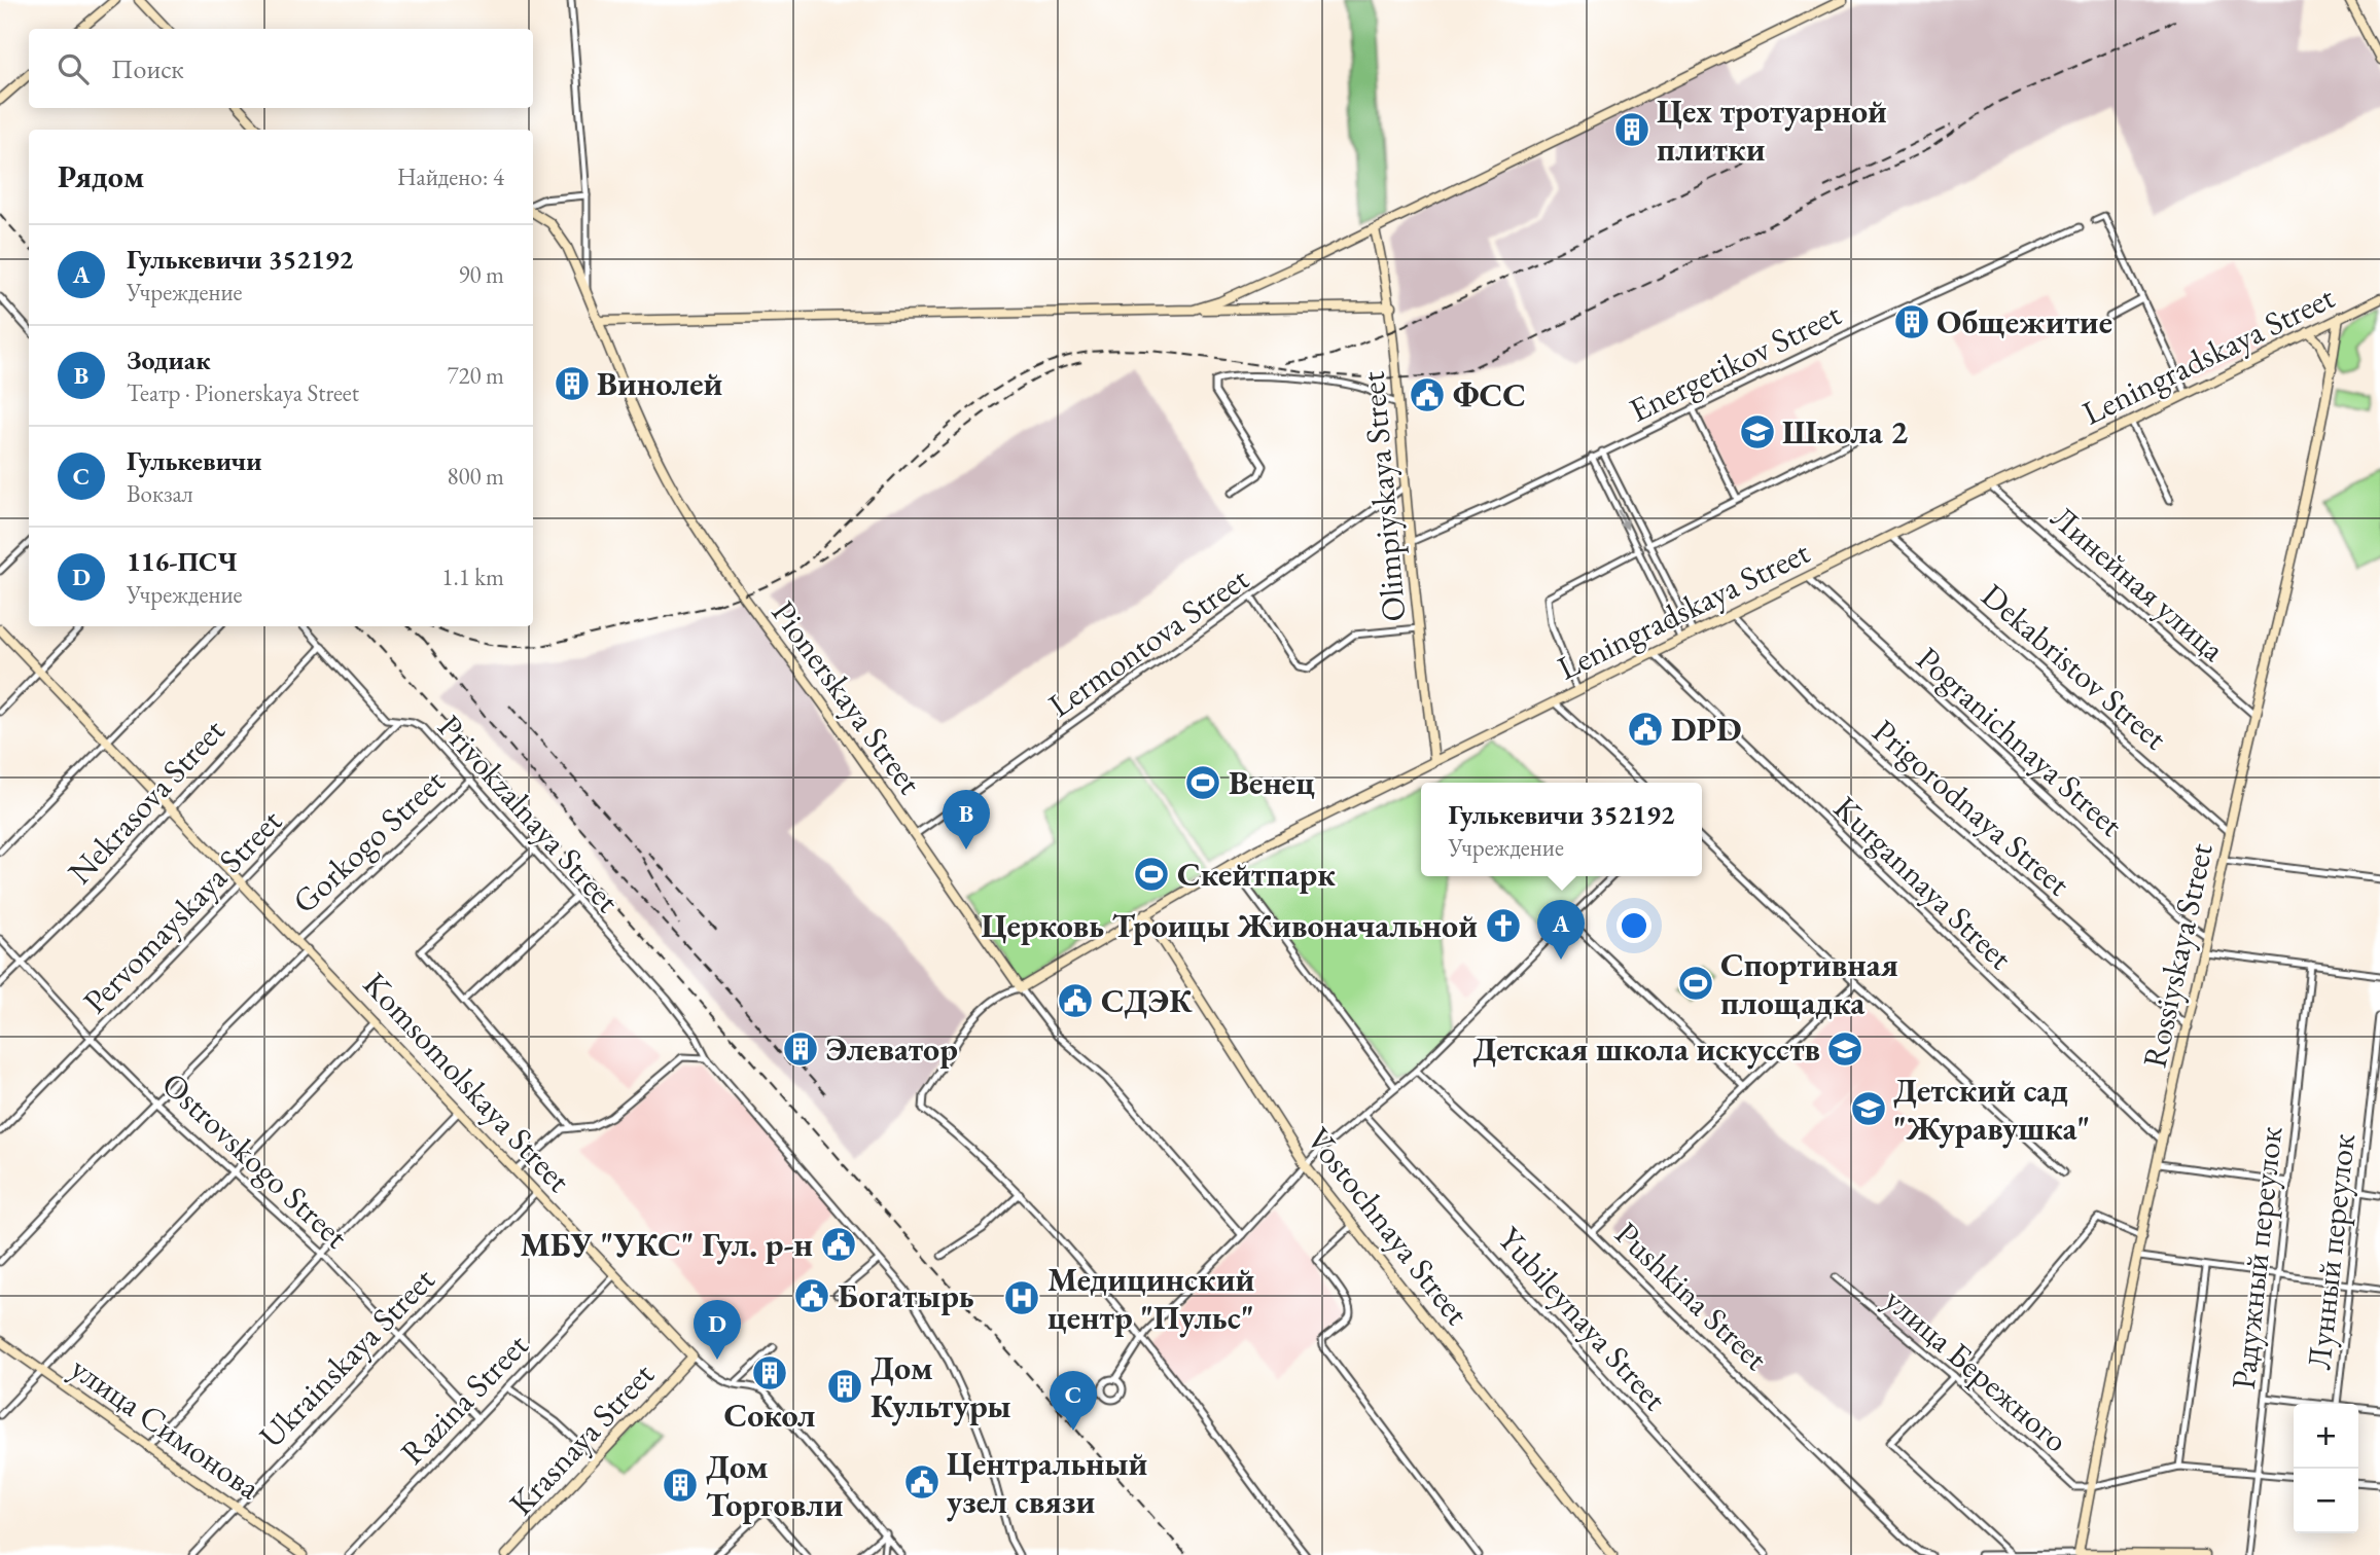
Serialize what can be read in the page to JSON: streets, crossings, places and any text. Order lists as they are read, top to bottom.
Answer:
{
  "streets": {
    "street": [
      "Leningradskaya Street",
      "Energetikov Street",
      "Olimpiyskaya Street",
      "Линейная улица",
      "Lermontova Street",
      "Dekabristov Street",
      "Pionerskaya Street",
      "Pogranichnaya Street",
      "Nekrasova Street",
      "Prigorodnaya Street",
      "Privokzalnaya Street",
      "Gorkogo Street",
      "Kurgannaya Street",
      "Pervomayskaya Street",
      "Rossiyskaya Street",
      "Komsomolskaya Street",
      "Ostrovskogo Street",
      "Vostochnaya Street",
      "Лунный переулок",
      "Радужный переулок",
      "Pushkina Street",
      "Yubileynaya Street",
      "Ukrainskaya Street",
      "улица Бережного",
      "Razina Street",
      "улица Симонова",
      "Krasnaya Street"
    ]
  },
  "crossings": [
    ["Leningradskaya Street", "Olimpiyskaya Street"],
    ["Leningradskaya Street", "Линейная улица"],
    ["Leningradskaya Street", "Dekabristov Street"],
    ["Leningradskaya Street", "Pionerskaya Street"],
    ["Leningradskaya Street", "Pogranichnaya Street"],
    ["Leningradskaya Street", "Prigorodnaya Street"],
    ["Leningradskaya Street", "Kurgannaya Street"],
    ["Leningradskaya Street", "Rossiyskaya Street"],
    ["Leningradskaya Street", "Vostochnaya Street"],
    ["Energetikov Street", "Olimpiyskaya Street"],
    ["Olimpiyskaya Street", "Lermontova Street"],
    ["Линейная улица", "Rossiyskaya Street"],
    ["Lermontova Street", "Pionerskaya Street"],
    ["Dekabristov Street", "Rossiyskaya Street"],
    ["Pogranichnaya Street", "Rossiyskaya Street"],
    ["Nekrasova Street", "Privokzalnaya Street"],
    ["Nekrasova Street", "Komsomolskaya Street"],
    ["Nekrasova Street", "Ostrovskogo Street"],
    ["Prigorodnaya Street", "Rossiyskaya Street"],
    ["Privokzalnaya Street", "Gorkogo Street"],
    ["Privokzalnaya Street", "Pervomayskaya Street"],
    ["Gorkogo Street", "Komsomolskaya Street"],
    ["Gorkogo Street", "Ostrovskogo Street"],
    ["Kurgannaya Street", "Rossiyskaya Street"],
    ["Pervomayskaya Street", "Komsomolskaya Street"],
    ["Pervomayskaya Street", "Ostrovskogo Street"],
    ["Rossiyskaya Street", "улица Бережного"],
    ["Komsomolskaya Street", "Ukrainskaya Street"],
    ["Komsomolskaya Street", "Razina Street"],
    ["Komsomolskaya Street", "Krasnaya Street"],
    ["Ostrovskogo Street", "Ukrainskaya Street"],
    ["Ostrovskogo Street", "Razina Street"],
    ["Ukrainskaya Street", "улица Симонова"]
  ],
  "places": {
    "building": [
      "Цех тротуарной плитки",
      "Общежитие",
      "Винолей",
      "Элеватор",
      "Сокол",
      "Дом Культуры",
      "Дом Торговли"
    ],
    "public building": [
      "ФСС",
      "DPD",
      "СДЭК",
      "МБУ \"УКС\" Гул. р-н",
      "Богатырь",
      "Центральный узел связи"
    ],
    "school or university": ["Школа 2", "Детская школа искусств", "Детский сад \"Журавушка\""],
    "sports": ["Венец", "Скейтпарк", "Спортивная площадка"],
    "church": ["Церковь Троицы Живоначальной"],
    "hospital": ["Медицинский центр \"Пульс\""]
  },
  "page": {
    "search": "Поиск",
    "heading": ["Рядом", "Найдено: 4"],
    "list": [
      {
        "mark": "A",
        "name": "Гулькевичи 352192",
        "note": "Учреждение",
        "value": "90 m"
      },
      {
        "mark": "B",
        "name": "Зодиак",
        "note": "Театр · Pionerskaya Street",
        "value": "720 m"
      },
      {
        "mark": "C",
        "name": "Гулькевичи",
        "note": "Вокзал",
        "value": "800 m"
      },
      {
        "mark": "D",
        "name": "116-ПСЧ",
        "note": "Учреждение",
        "value": "1.1 km"
      }
    ],
    "popup": ["Гулькевичи 352192", "Учреждение"],
    "pins": [
      "B",
      "A",
      "D",
      "C"
    ],
    "map_buttons": ["+", "−"]
  }
}
